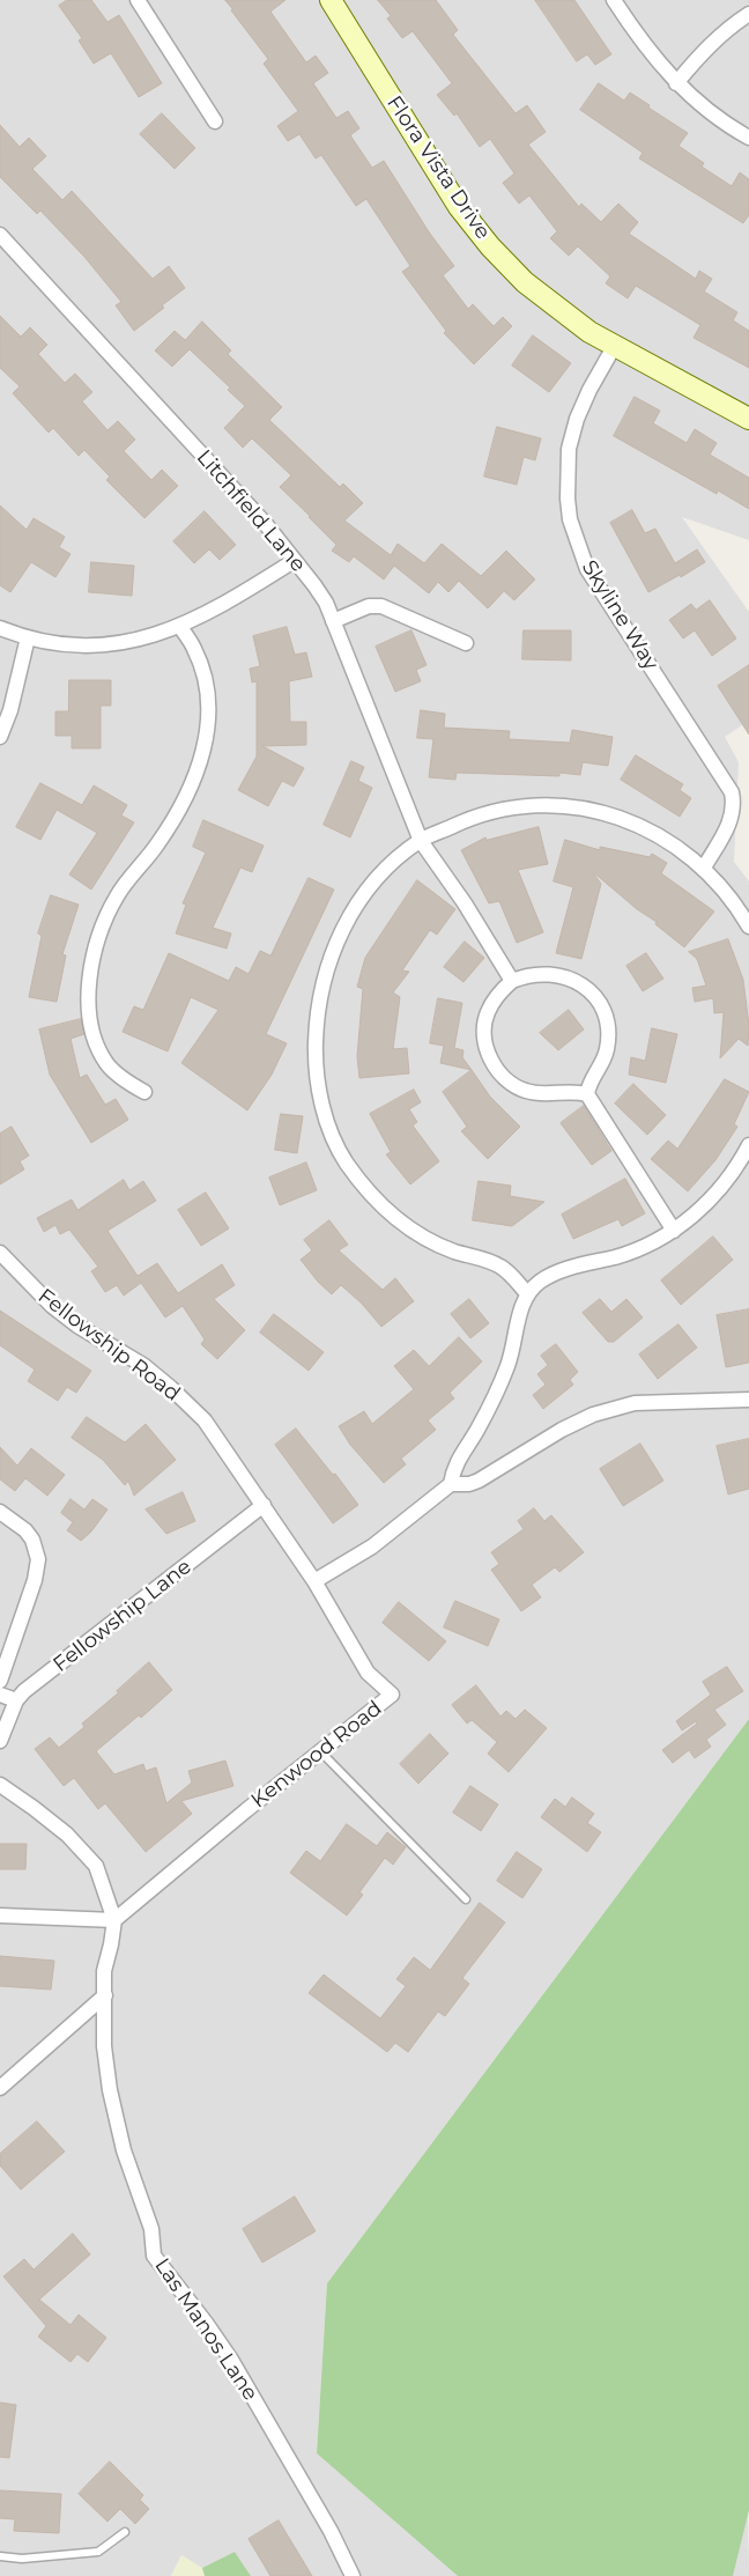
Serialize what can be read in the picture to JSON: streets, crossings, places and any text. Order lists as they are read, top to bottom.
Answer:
{
  "streets": {
    "street": [
      "Flora Vista Drive",
      "Litchfield Lane",
      "Skyline Way",
      "Fellowship Road",
      "Fellowship Lane",
      "Kenwood Road",
      "Las Manos Lane"
    ]
  },
  "crossings": [
    ["Flora Vista Drive", "Skyline Way"],
    ["Fellowship Road", "Fellowship Lane"],
    ["Fellowship Road", "Kenwood Road"],
    ["Kenwood Road", "Las Manos Lane"]
  ]
}
